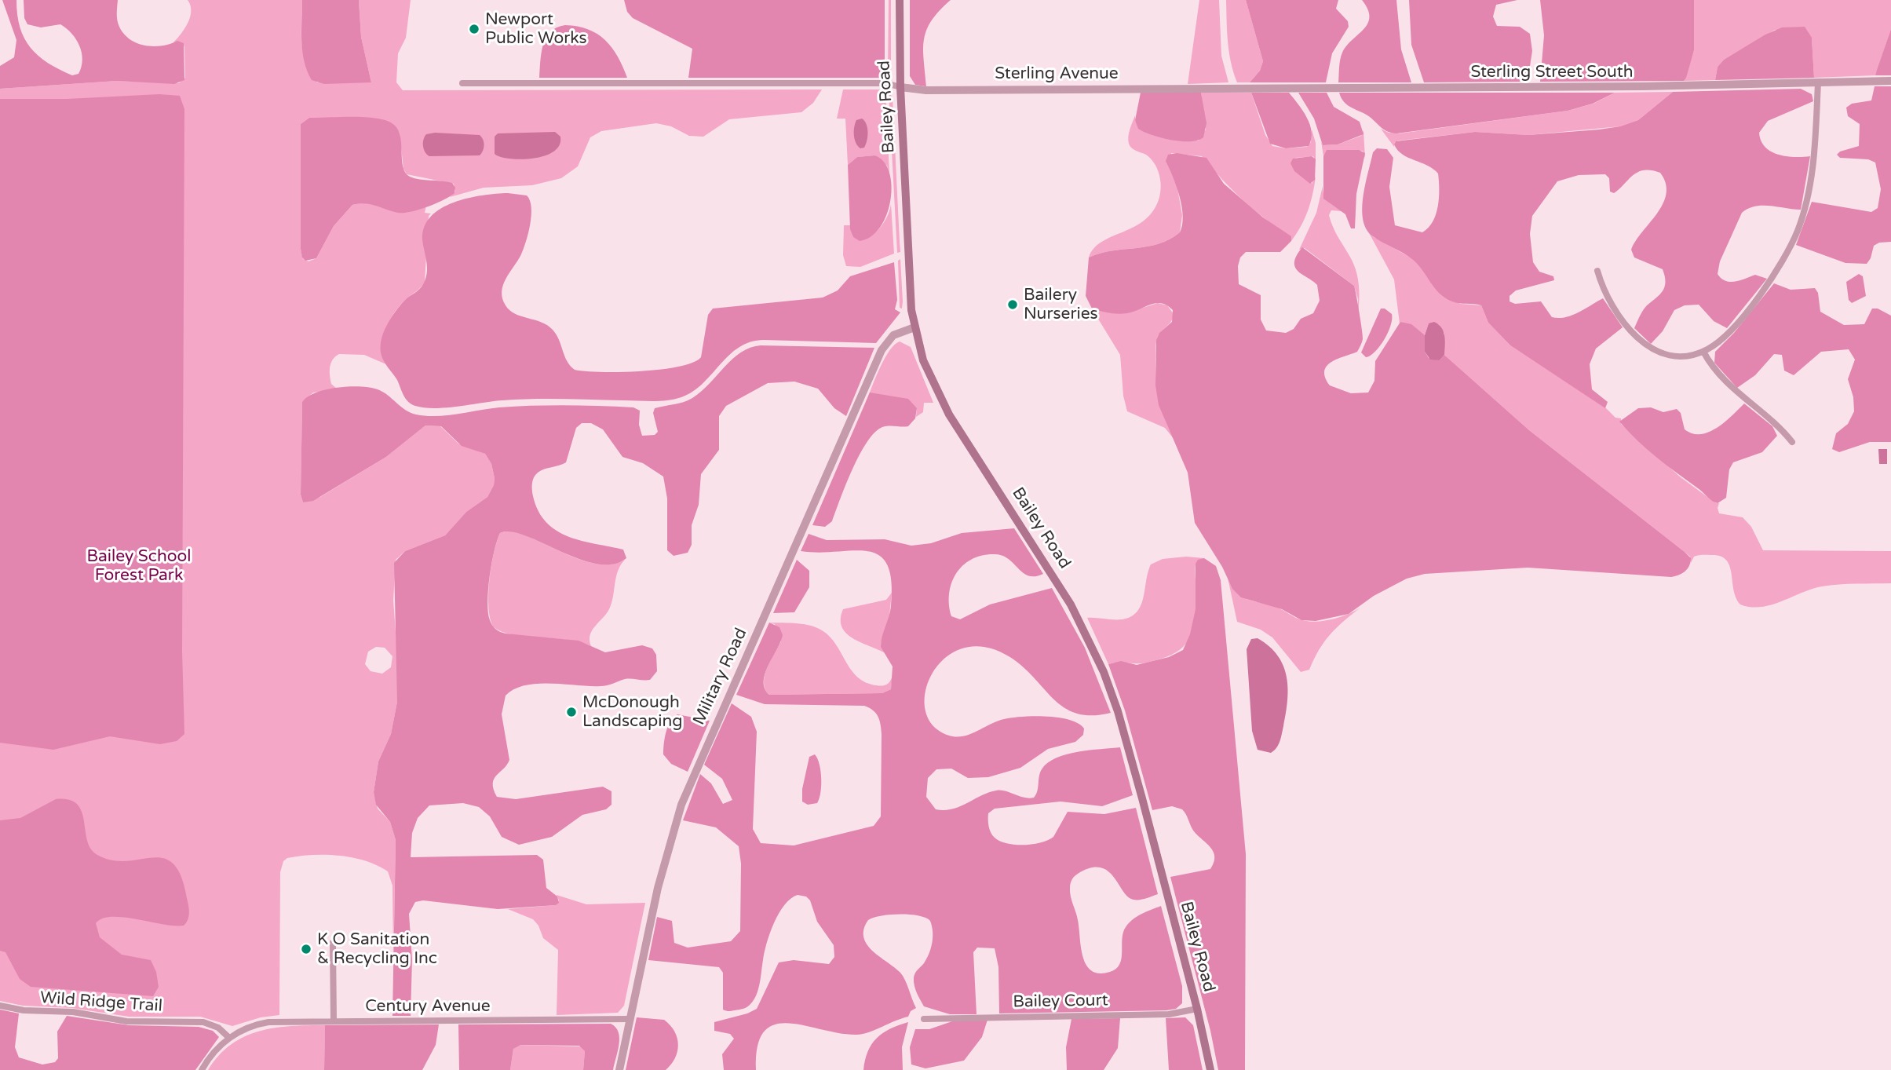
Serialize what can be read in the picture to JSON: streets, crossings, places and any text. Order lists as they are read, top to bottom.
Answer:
{
  "streets": {
    "main road": ["Bailey Road"],
    "street": [
      "Sterling Street South",
      "Sterling Avenue",
      "Military Road",
      "Bailey Court",
      "Wild Ridge Trail",
      "Century Avenue"
    ]
  },
  "crossings": [
    ["Sterling Street South", "Sterling Avenue"],
    ["Sterling Avenue", "Bailey Road"],
    ["Bailey Road", "Military Road"],
    ["Bailey Road", "Bailey Court"],
    ["Military Road", "Century Avenue"],
    ["Wild Ridge Trail", "Century Avenue"]
  ],
  "parks": ["Bailey School Forest Park"],
  "places": [
    "Newport Public Works",
    "Bailery Nurseries",
    "McDonough Landscaping",
    "K O Sanitation & Recycling Inc"
  ]
}
